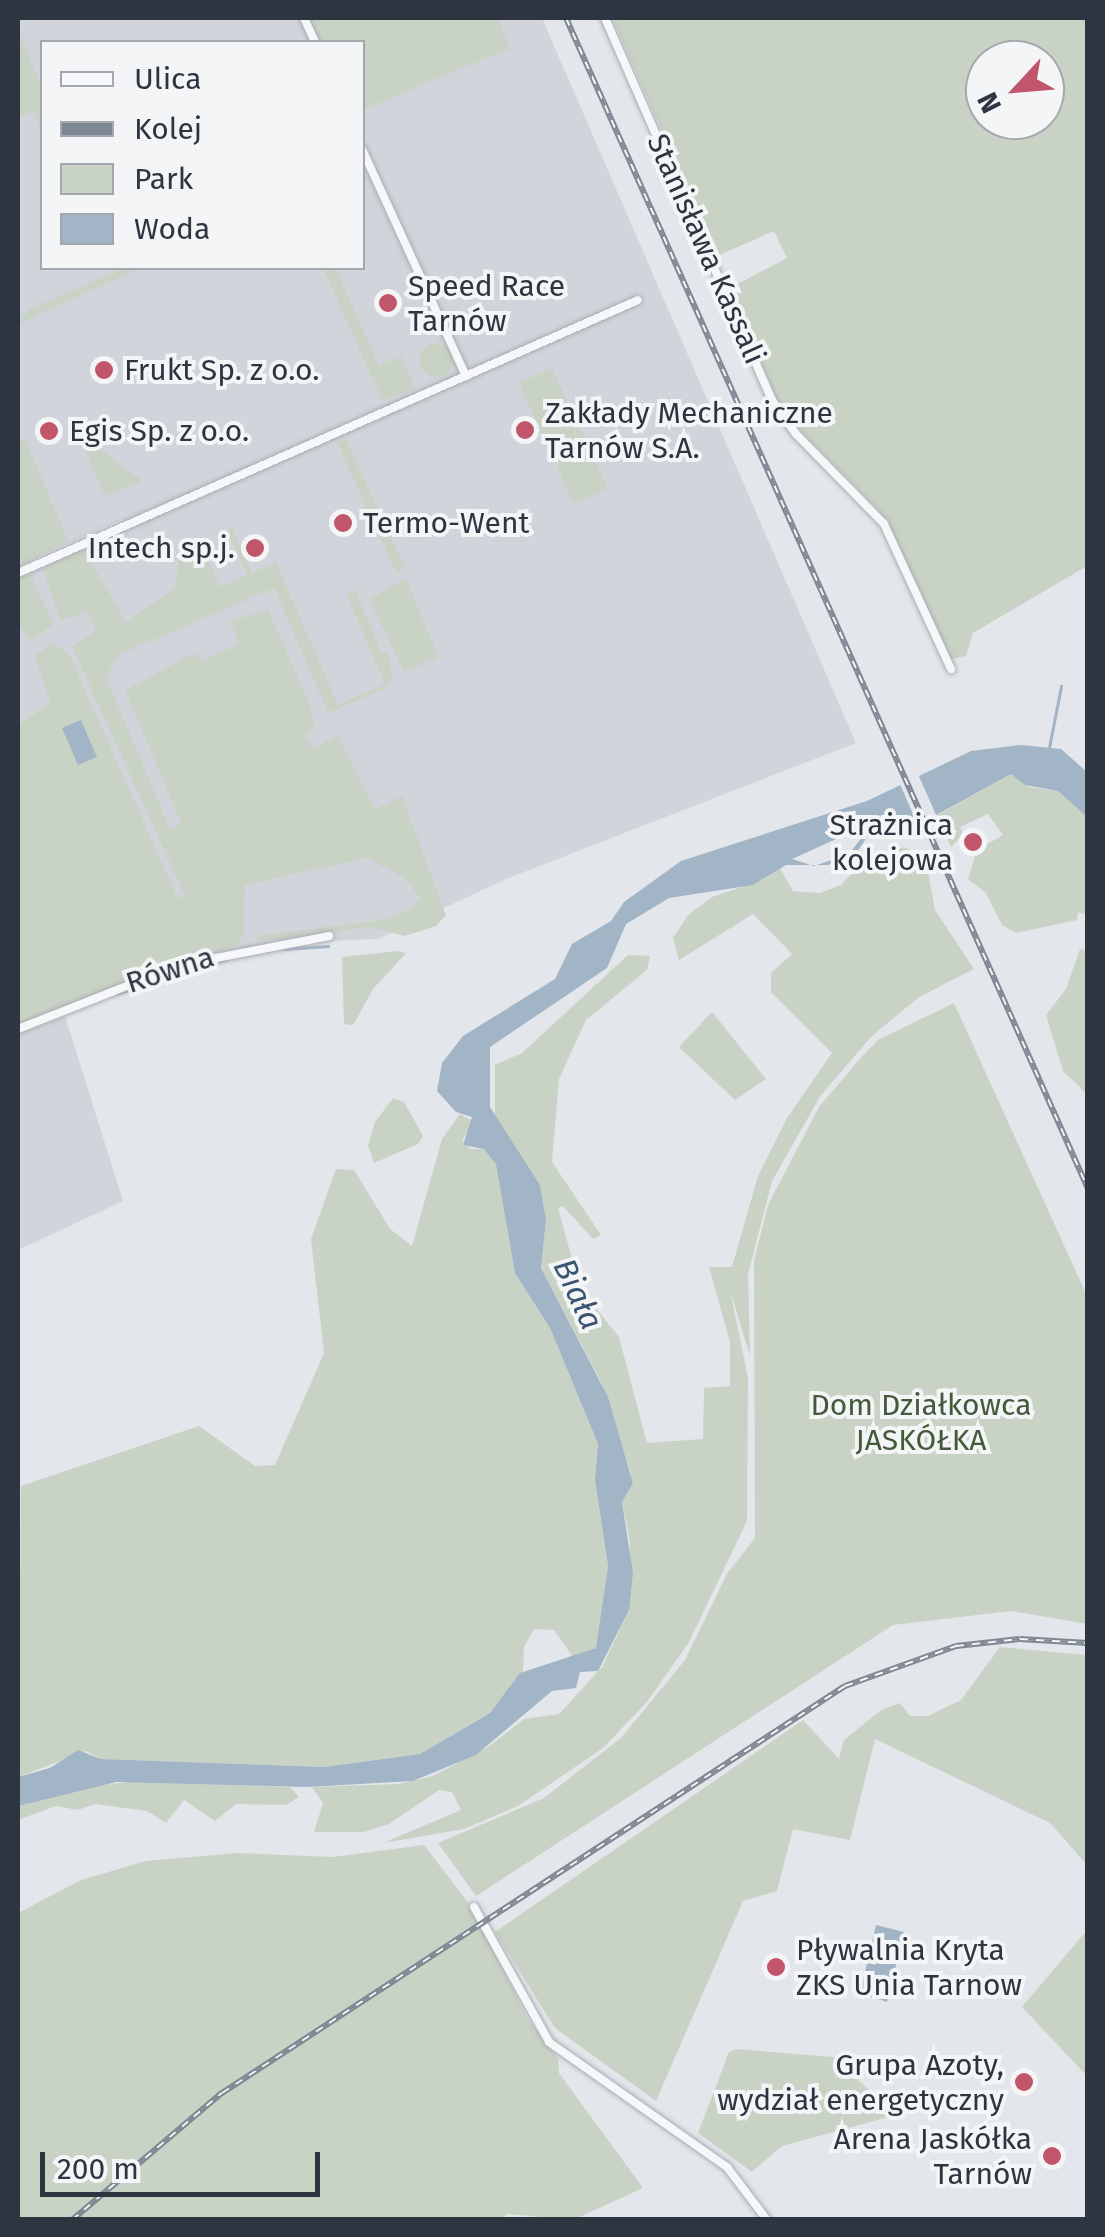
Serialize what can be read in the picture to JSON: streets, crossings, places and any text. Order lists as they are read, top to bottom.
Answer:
{
  "streets": {
    "street": ["Stanisława Kassali", "Równa"]
  },
  "water": ["Biała"],
  "parks": ["Dom Działkowca JASKÓŁKA"],
  "places": [
    "Speed Race Tarnów",
    "Frukt Sp. z o.o.",
    "Zakłady Mechaniczne Tarnów S.A.",
    "Egis Sp. z o.o.",
    "Termo-Went",
    "Intech sp.j.",
    "Strażnica kolejowa",
    "Pływalnia Kryta ZKS Unia Tarnow",
    "Grupa Azoty, wydział energetyczny",
    "Arena Jaskółka Tarnów"
  ],
  "legend": [
    "Ulica",
    "Kolej",
    "Park",
    "Woda"
  ],
  "scale_bar": "200 m",
  "north": "bottom left"
}
